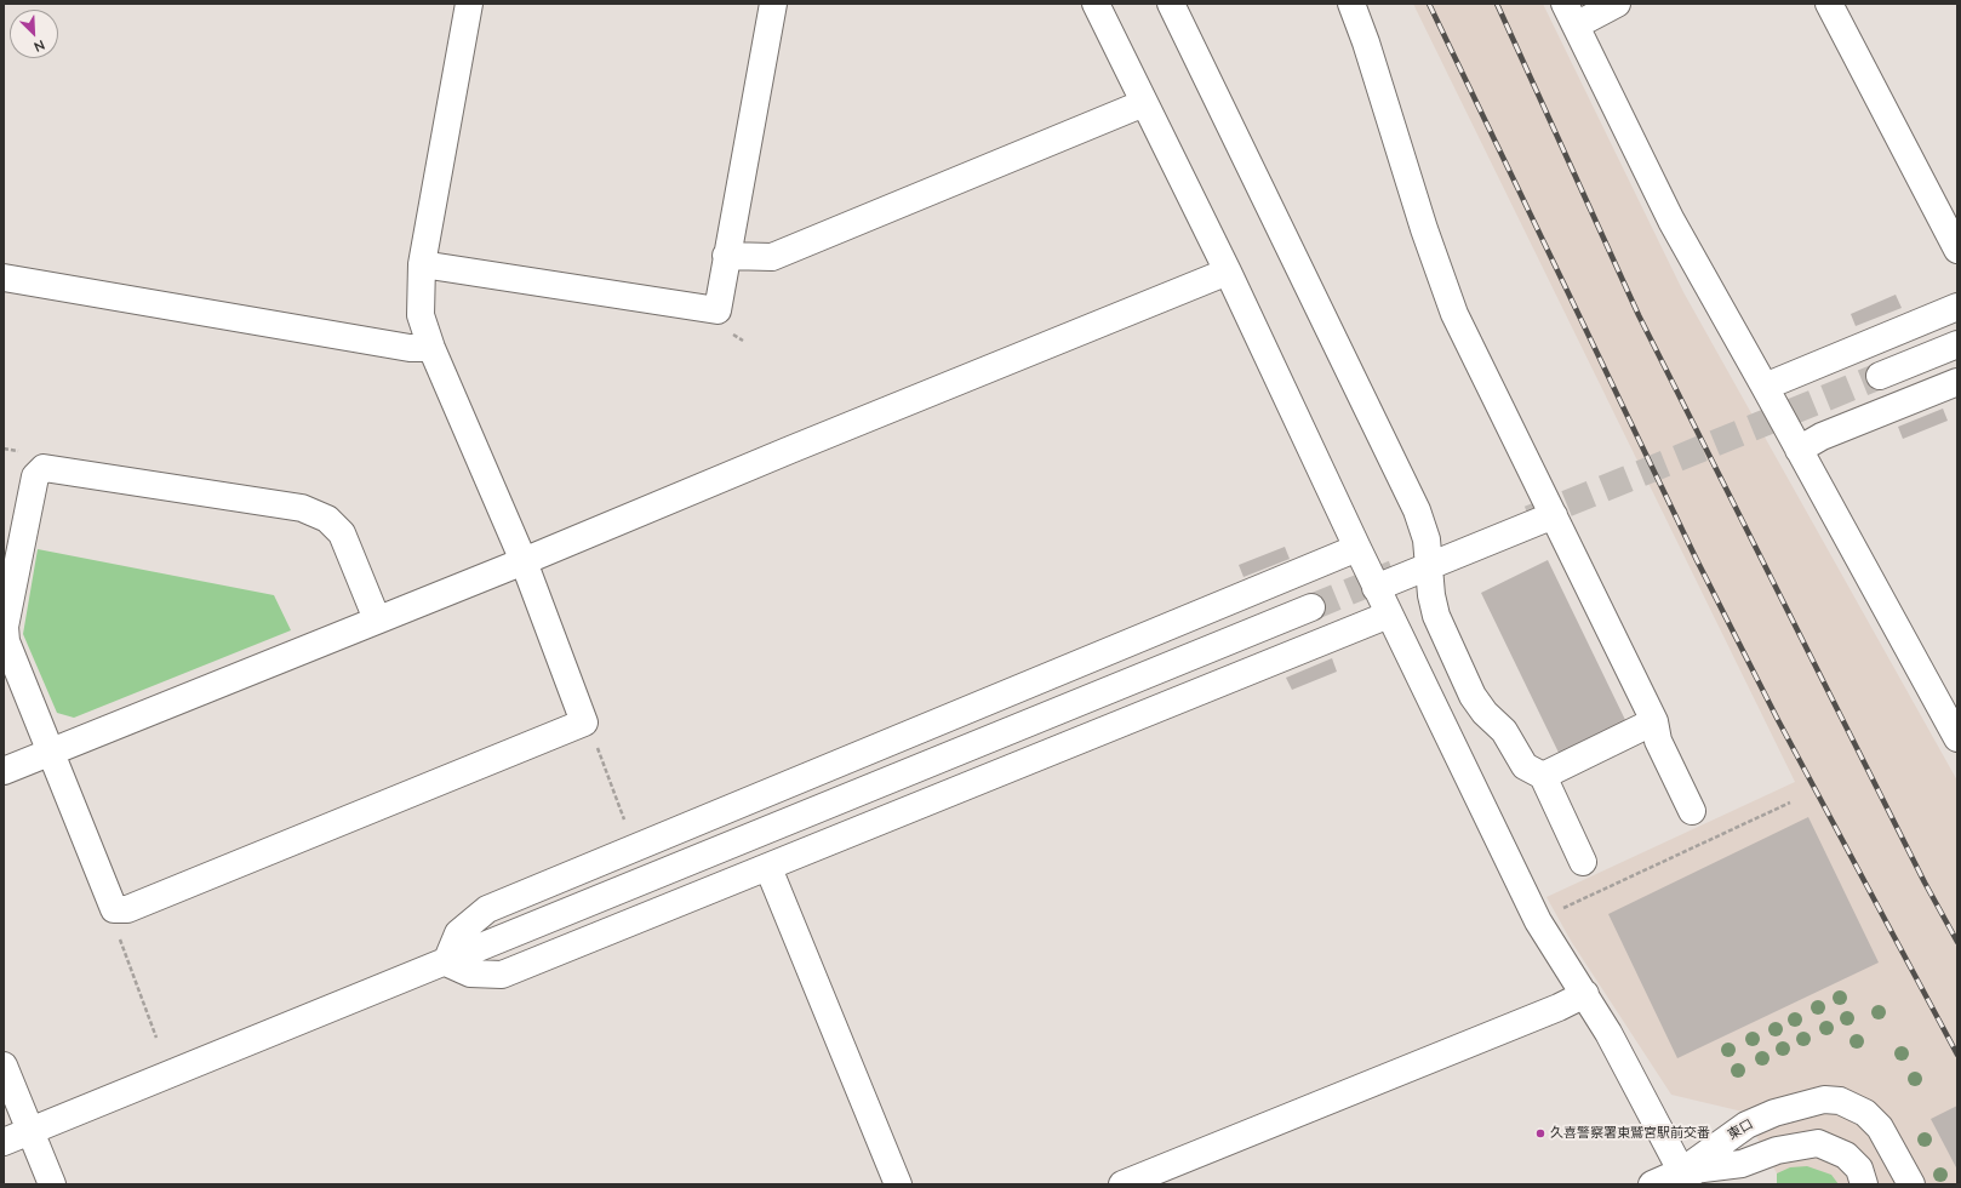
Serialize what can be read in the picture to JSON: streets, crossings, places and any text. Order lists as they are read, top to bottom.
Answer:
{
  "streets": {
    "street": ["東口"]
  },
  "places": ["久喜警察署東鷲宮駅前交番"],
  "north": "bottom right"
}
